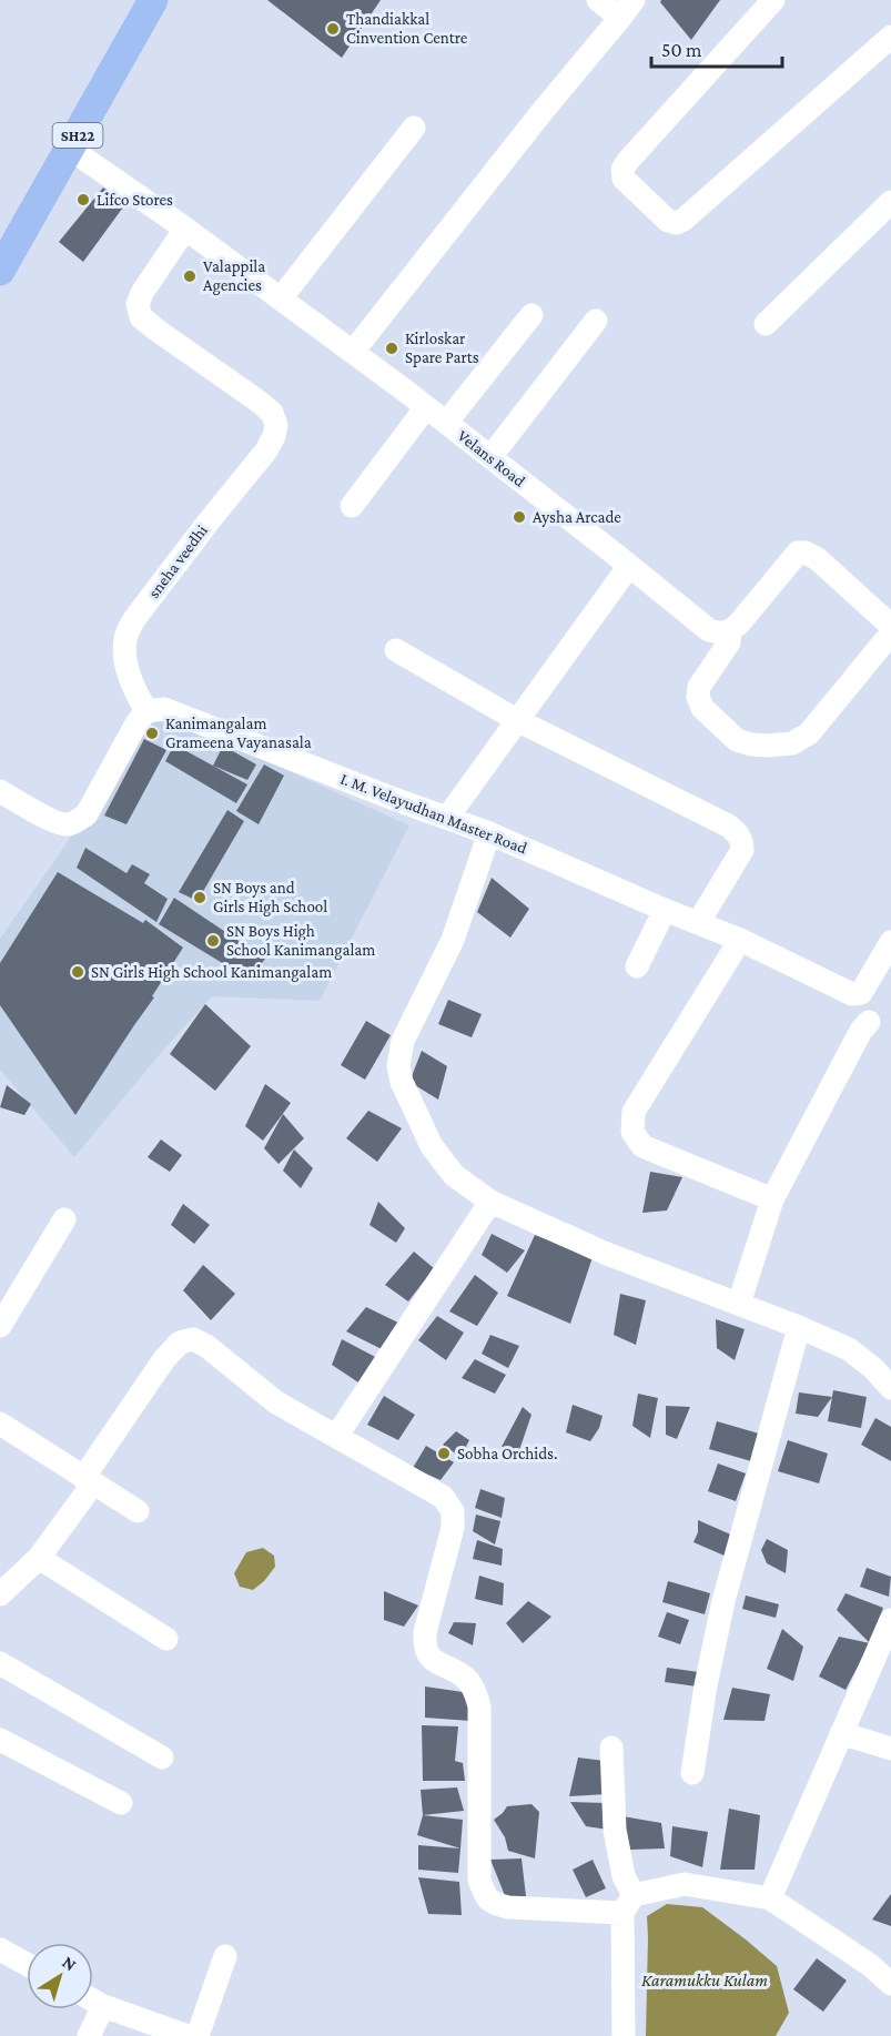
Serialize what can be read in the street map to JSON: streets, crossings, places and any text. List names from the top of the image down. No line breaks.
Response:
{"streets":{"main road":["SH22"],"street":["Velans Road","sneha veedhi","I. M. Velayudhan Master Road"]},"crossings":[["SH22","Velans Road"],["Velans Road","sneha veedhi"],["sneha veedhi","I. M. Velayudhan Master Road"]],"water":["Karamukku Kulam"],"places":["Thandiakkal Cinvention Centre","Lifco Stores","Valappila Agencies","Kirloskar Spare Parts","Aysha Arcade","Kanimangalam Grameena Vayanasala","SN Boys and Girls High School","SN Boys High School Kanimangalam","SN Girls High School Kanimangalam","Sobha Orchids."],"scale_bar":"50 m","north":"top right"}
